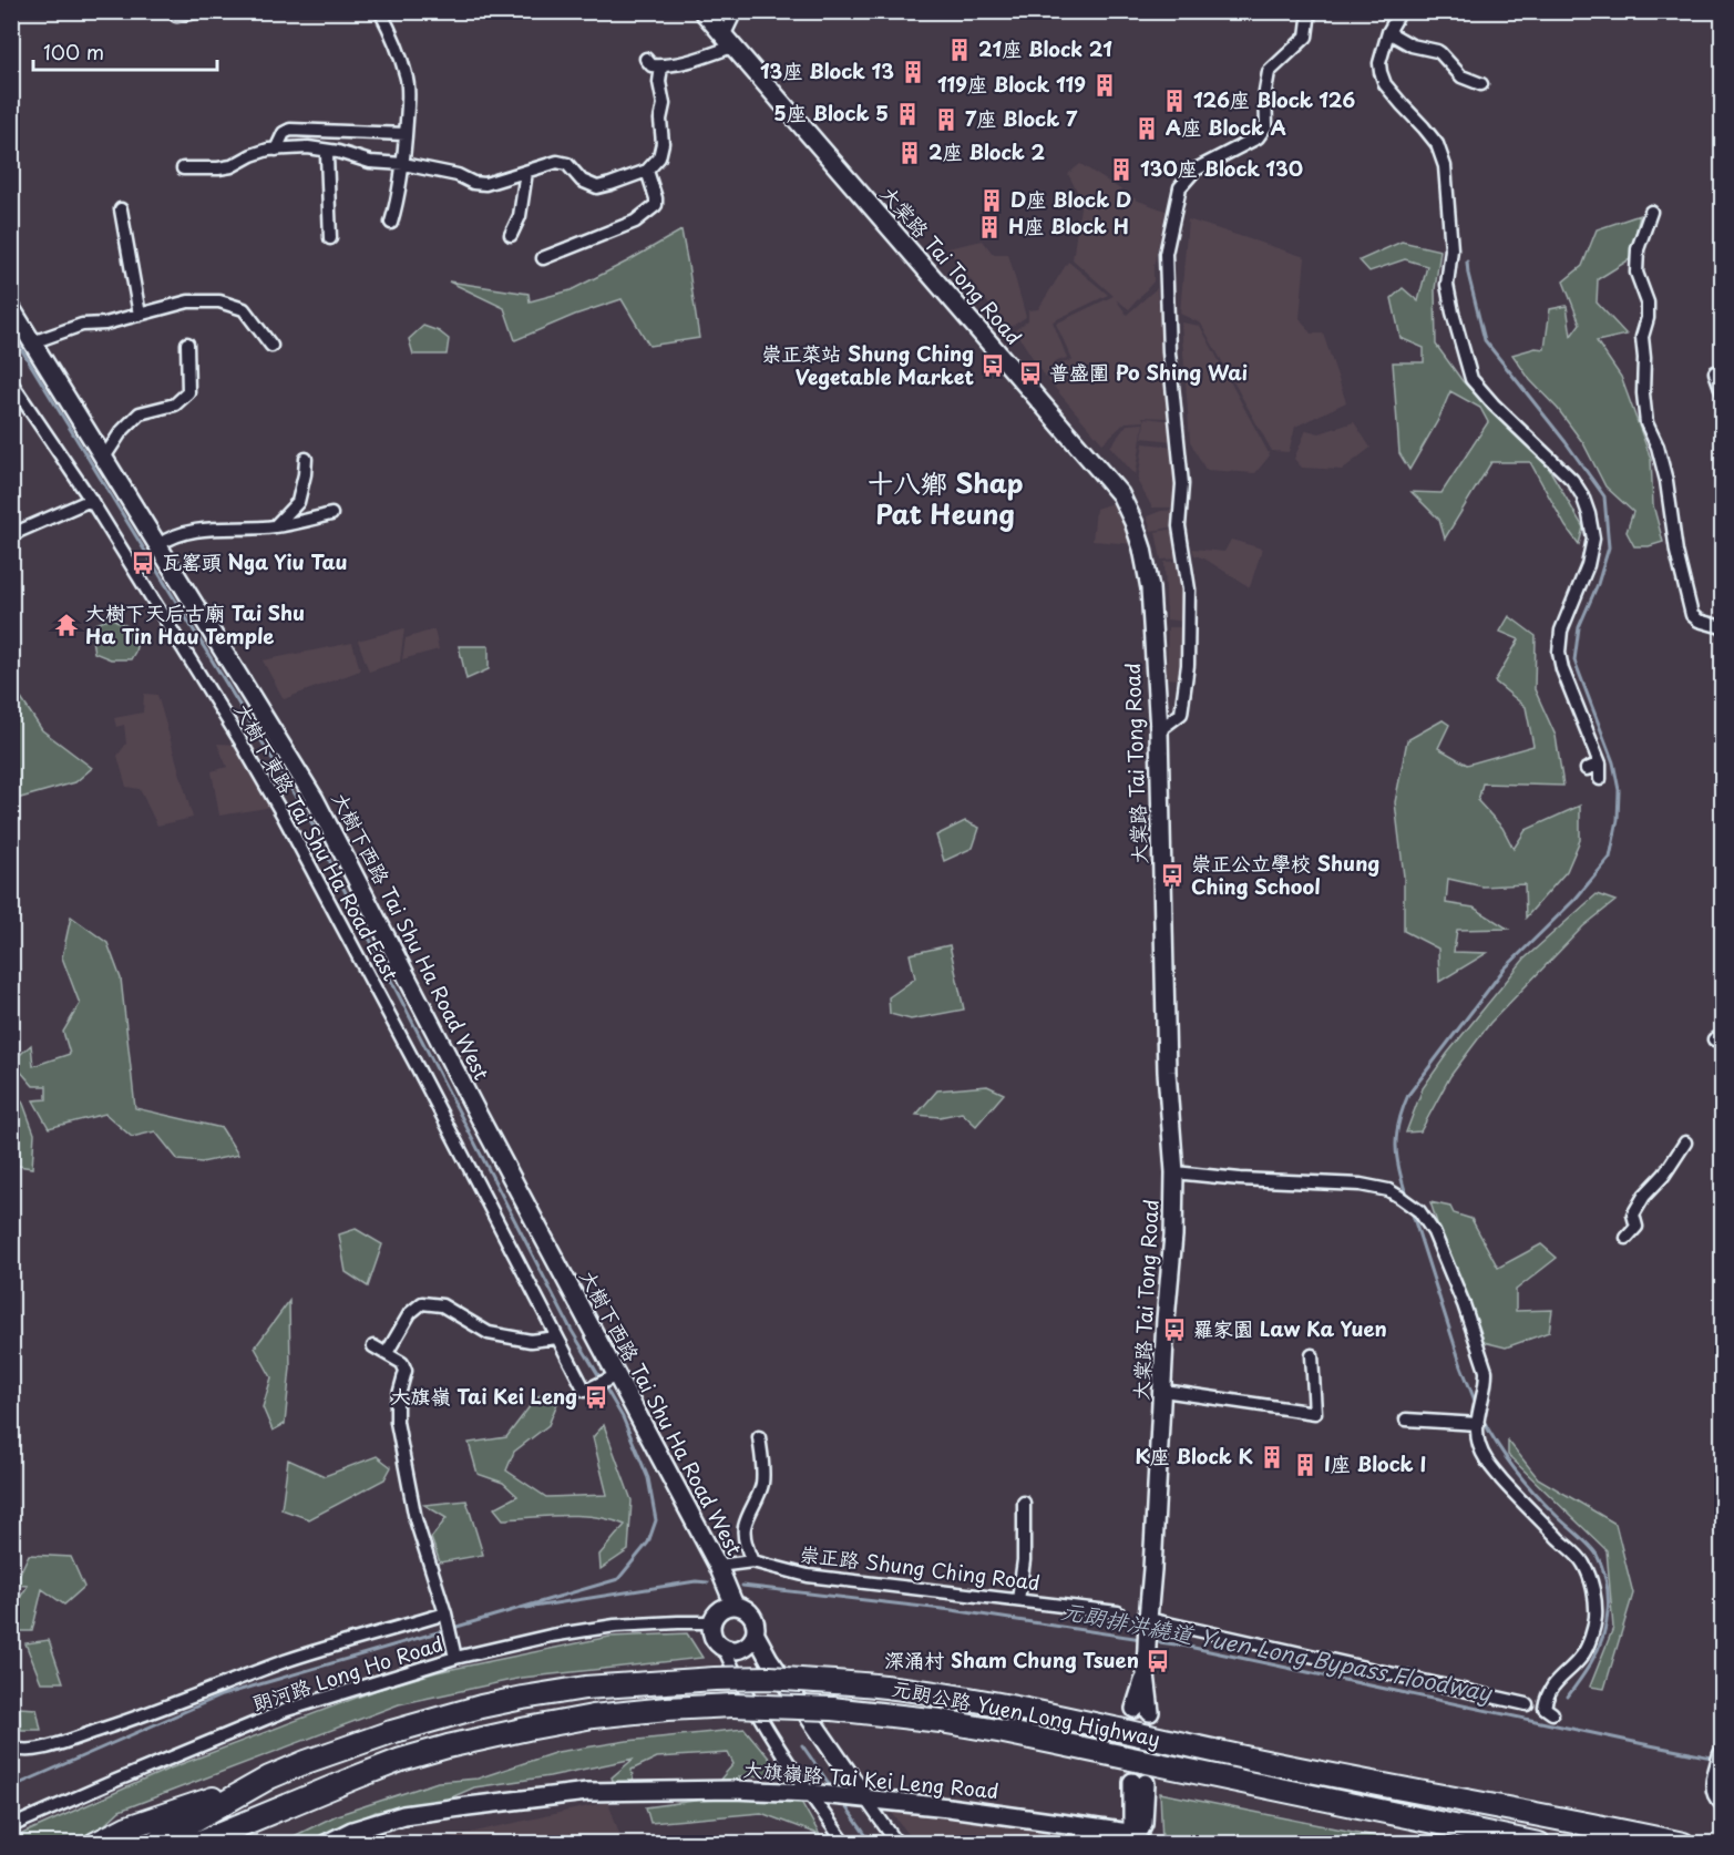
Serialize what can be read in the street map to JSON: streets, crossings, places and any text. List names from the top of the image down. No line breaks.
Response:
{"streets":{"highway":["元朗公路 Yuen Long Highway"],"street":["大棠路 Tai Tong Road","大樹下東路 Tai Shu Ha Road East","大樹下西路 Tai Shu Ha Road West","崇正路 Shung Ching Road","朗河路 Long Ho Road","大旗嶺路 Tai Kei Leng Road"]},"crossings":[["大樹下東路 Tai Shu Ha Road East","大樹下西路 Tai Shu Ha Road West"],["大樹下西路 Tai Shu Ha Road West","崇正路 Shung Ching Road"],["大樹下西路 Tai Shu Ha Road West","朗河路 Long Ho Road"],["大樹下西路 Tai Shu Ha Road West","大旗嶺路 Tai Kei Leng Road"]],"districts":["十八鄉 Shap Pat Heung"],"water":["元朗排洪繞道 Yuen Long Bypass Floodway"],"places":{"building":["21座 Block 21","13座 Block 13","119座 Block 119","126座 Block 126","5座 Block 5","7座 Block 7","A座 Block A","2座 Block 2","130座 Block 130","D座 Block D","H座 Block H","K座 Block K","I座 Block I"],"bus stop":["崇正菜站 Shung Ching Vegetable Market","普盛圍 Po Shing Wai","瓦窰頭 Nga Yiu Tau","崇正公立學校 Shung Ching School","羅家園 Law Ka Yuen","大旗嶺 Tai Kei Leng","深涌村 Sham Chung Tsuen"],"temple":["大樹下天后古廟 Tai Shu Ha Tin Hau Temple"]},"scale_bar":"100 m"}
